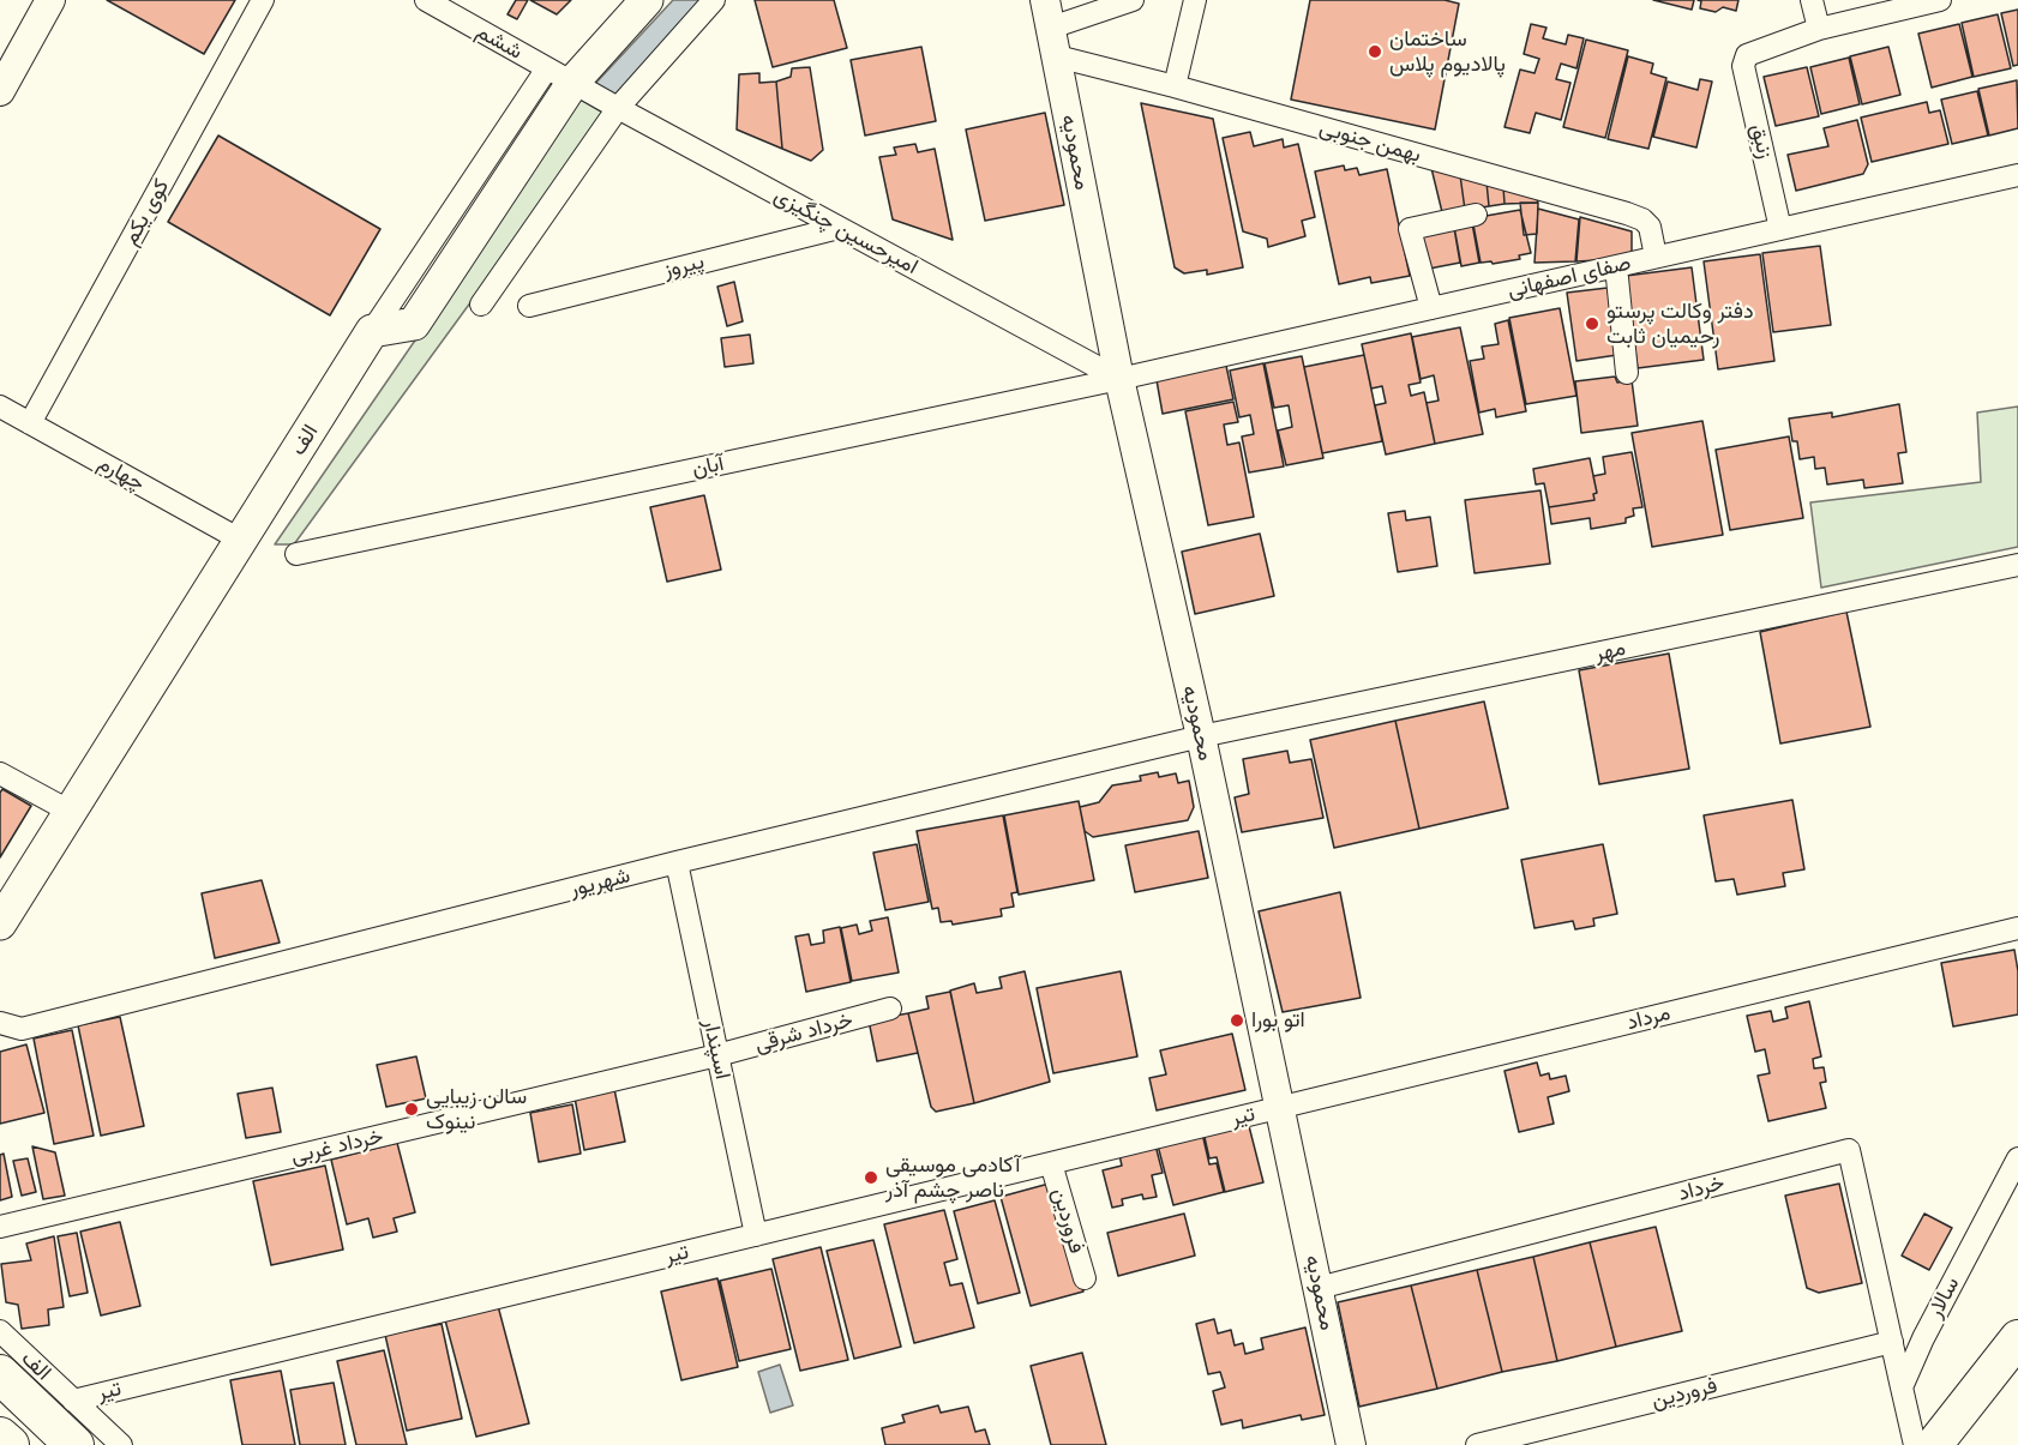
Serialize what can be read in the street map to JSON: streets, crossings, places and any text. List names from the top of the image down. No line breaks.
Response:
{"streets":{"main road":["الف"],"street":["ششم","بهمن جنوبی","زنبق","محمودیه","کوی یکم","امیرحسین چنگیزی","پیروز","صفای اصفهانی","آبان","چهارم","مهر","شهریور","مرداد","خرداد شرقی","اسپندار","تیر","خرداد غربی","خرداد","فروردین","سالار"]},"crossings":[["ششم","امیرحسین چنگیزی"],["ششم","الف"],["بهمن جنوبی","محمودیه"],["بهمن جنوبی","صفای اصفهانی"],["زنبق","صفای اصفهانی"],["محمودیه","امیرحسین چنگیزی"],["محمودیه","صفای اصفهانی"],["محمودیه","آبان"],["محمودیه","مهر"],["محمودیه","شهریور"],["محمودیه","مرداد"],["محمودیه","تیر"],["محمودیه","خرداد"],["کوی یکم","چهارم"],["امیرحسین چنگیزی","پیروز"],["امیرحسین چنگیزی","صفای اصفهانی"],["امیرحسین چنگیزی","الف"],["امیرحسین چنگیزی","آبان"],["صفای اصفهانی","آبان"],["الف","چهارم"],["الف","تیر"],["مهر","شهریور"],["شهریور","اسپندار"],["مرداد","تیر"],["خرداد شرقی","اسپندار"],["خرداد شرقی","خرداد غربی"],["اسپندار","تیر"],["اسپندار","خرداد غربی"],["تیر","فروردین"],["خرداد","فروردین"],["خرداد","سالار"]],"places":["ساختمان پالادیوم پلاس","دفتر وکالت پرستو رحیمیان ثابت","اتو بورا","سالن زیبایی نینوک","آکادمی موسیقی ناصر چشم آذر"]}
